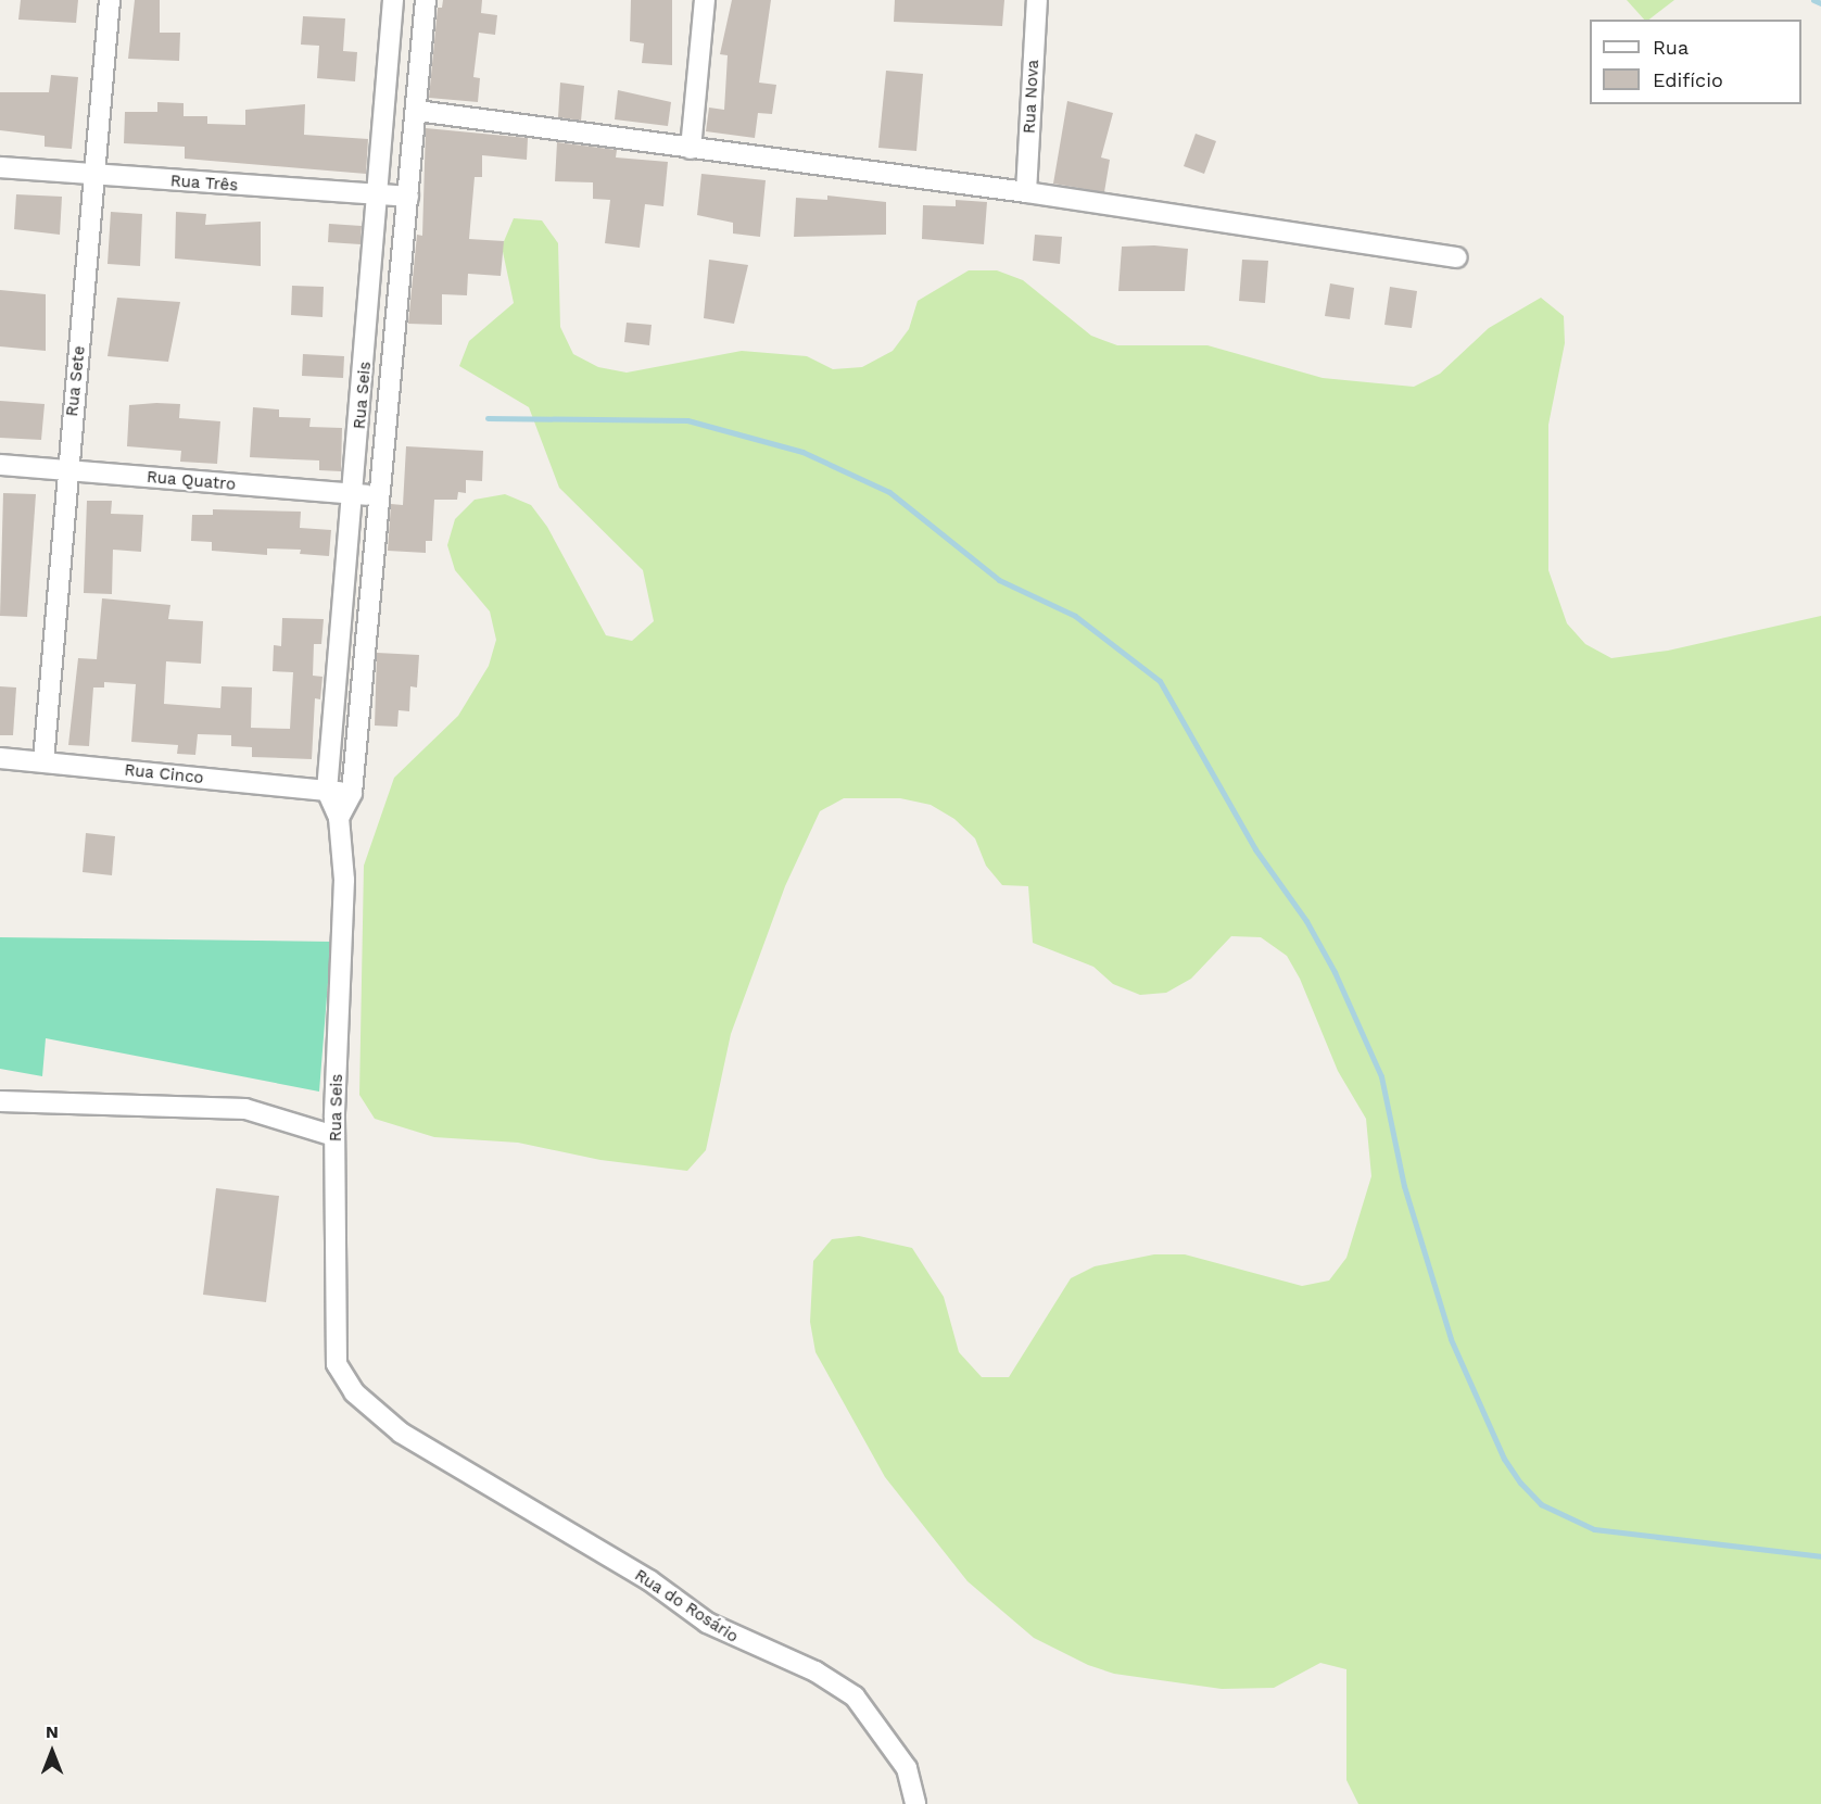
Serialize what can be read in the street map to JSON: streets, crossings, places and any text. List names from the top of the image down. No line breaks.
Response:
{"streets":{"street":["Rua Nova","Rua Três","Rua Sete","Rua Seis","Rua Quatro","Rua Cinco","Rua do Rosário"]},"crossings":[["Rua Três","Rua Sete"],["Rua Três","Rua Seis"],["Rua Sete","Rua Quatro"],["Rua Sete","Rua Cinco"],["Rua Seis","Rua Quatro"],["Rua Seis","Rua Cinco"],["Rua Seis","Rua do Rosário"]],"legend":["Rua","Edifício"],"north":"top"}
